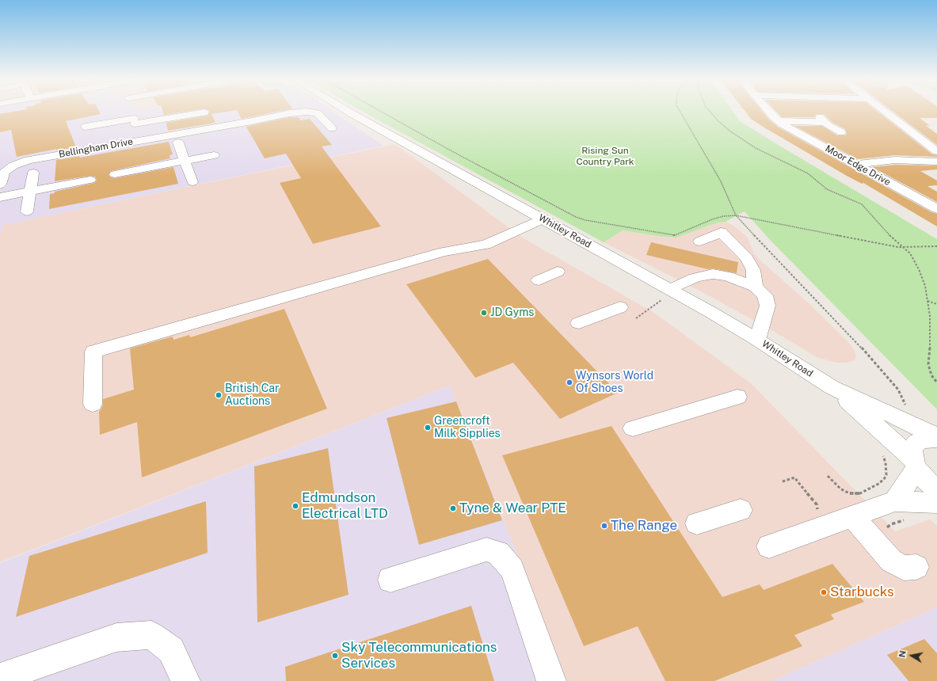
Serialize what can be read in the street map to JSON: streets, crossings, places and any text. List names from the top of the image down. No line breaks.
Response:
{"streets":{"street":["Bellingham Drive","Moor Edge Drive","Whitley Road"]},"parks":["Rising Sun Country Park"],"places":["JD Gyms","Wynsors World Of Shoes","British Car Auctions","Greencroft Milk Sipplies","Edmundson Electrical LTD","Tyne & Wear PTE","The Range","Starbucks","Sky Telecommunications Services"],"north":"left"}
